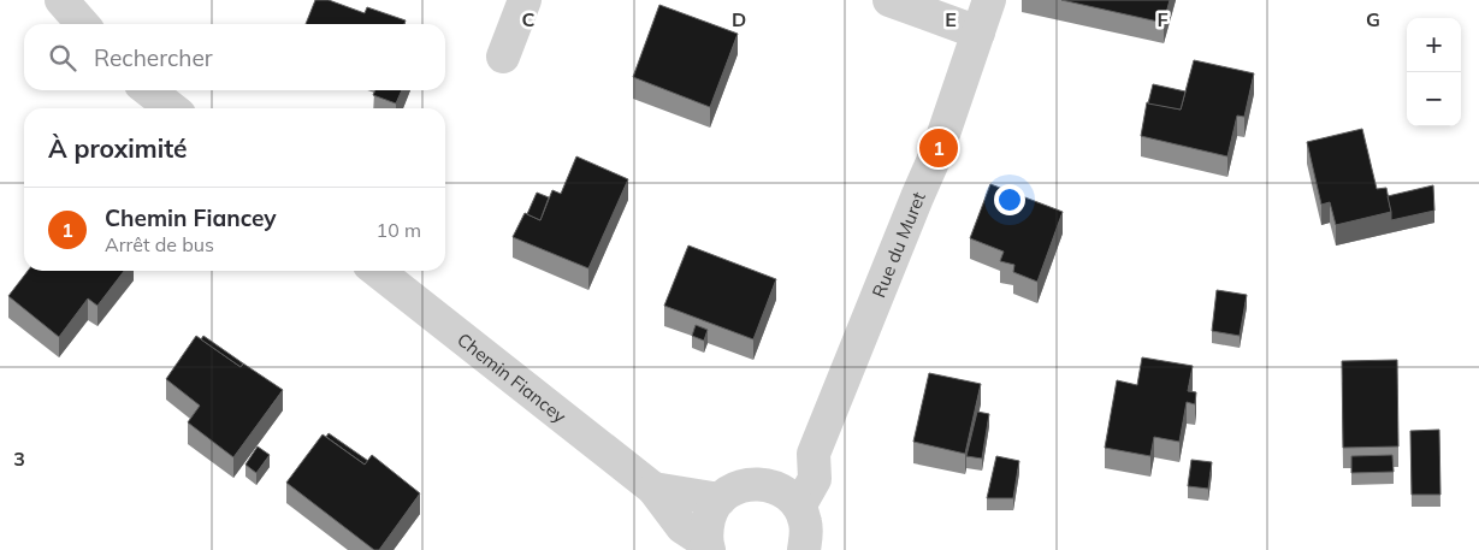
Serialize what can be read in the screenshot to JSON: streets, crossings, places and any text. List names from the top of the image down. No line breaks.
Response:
{"streets":{"street":["Rue du Muret","Chemin Fiancey"]},"page":{"map_buttons":["+","−"],"search":"Rechercher","heading":"À proximité","pins":"1","list":[{"mark":"1","name":"Chemin Fiancey","note":"Arrêt de bus","value":"10 m"}]},"grid":{"columns":["C","D","E","F","G"],"rows":["3"]}}
